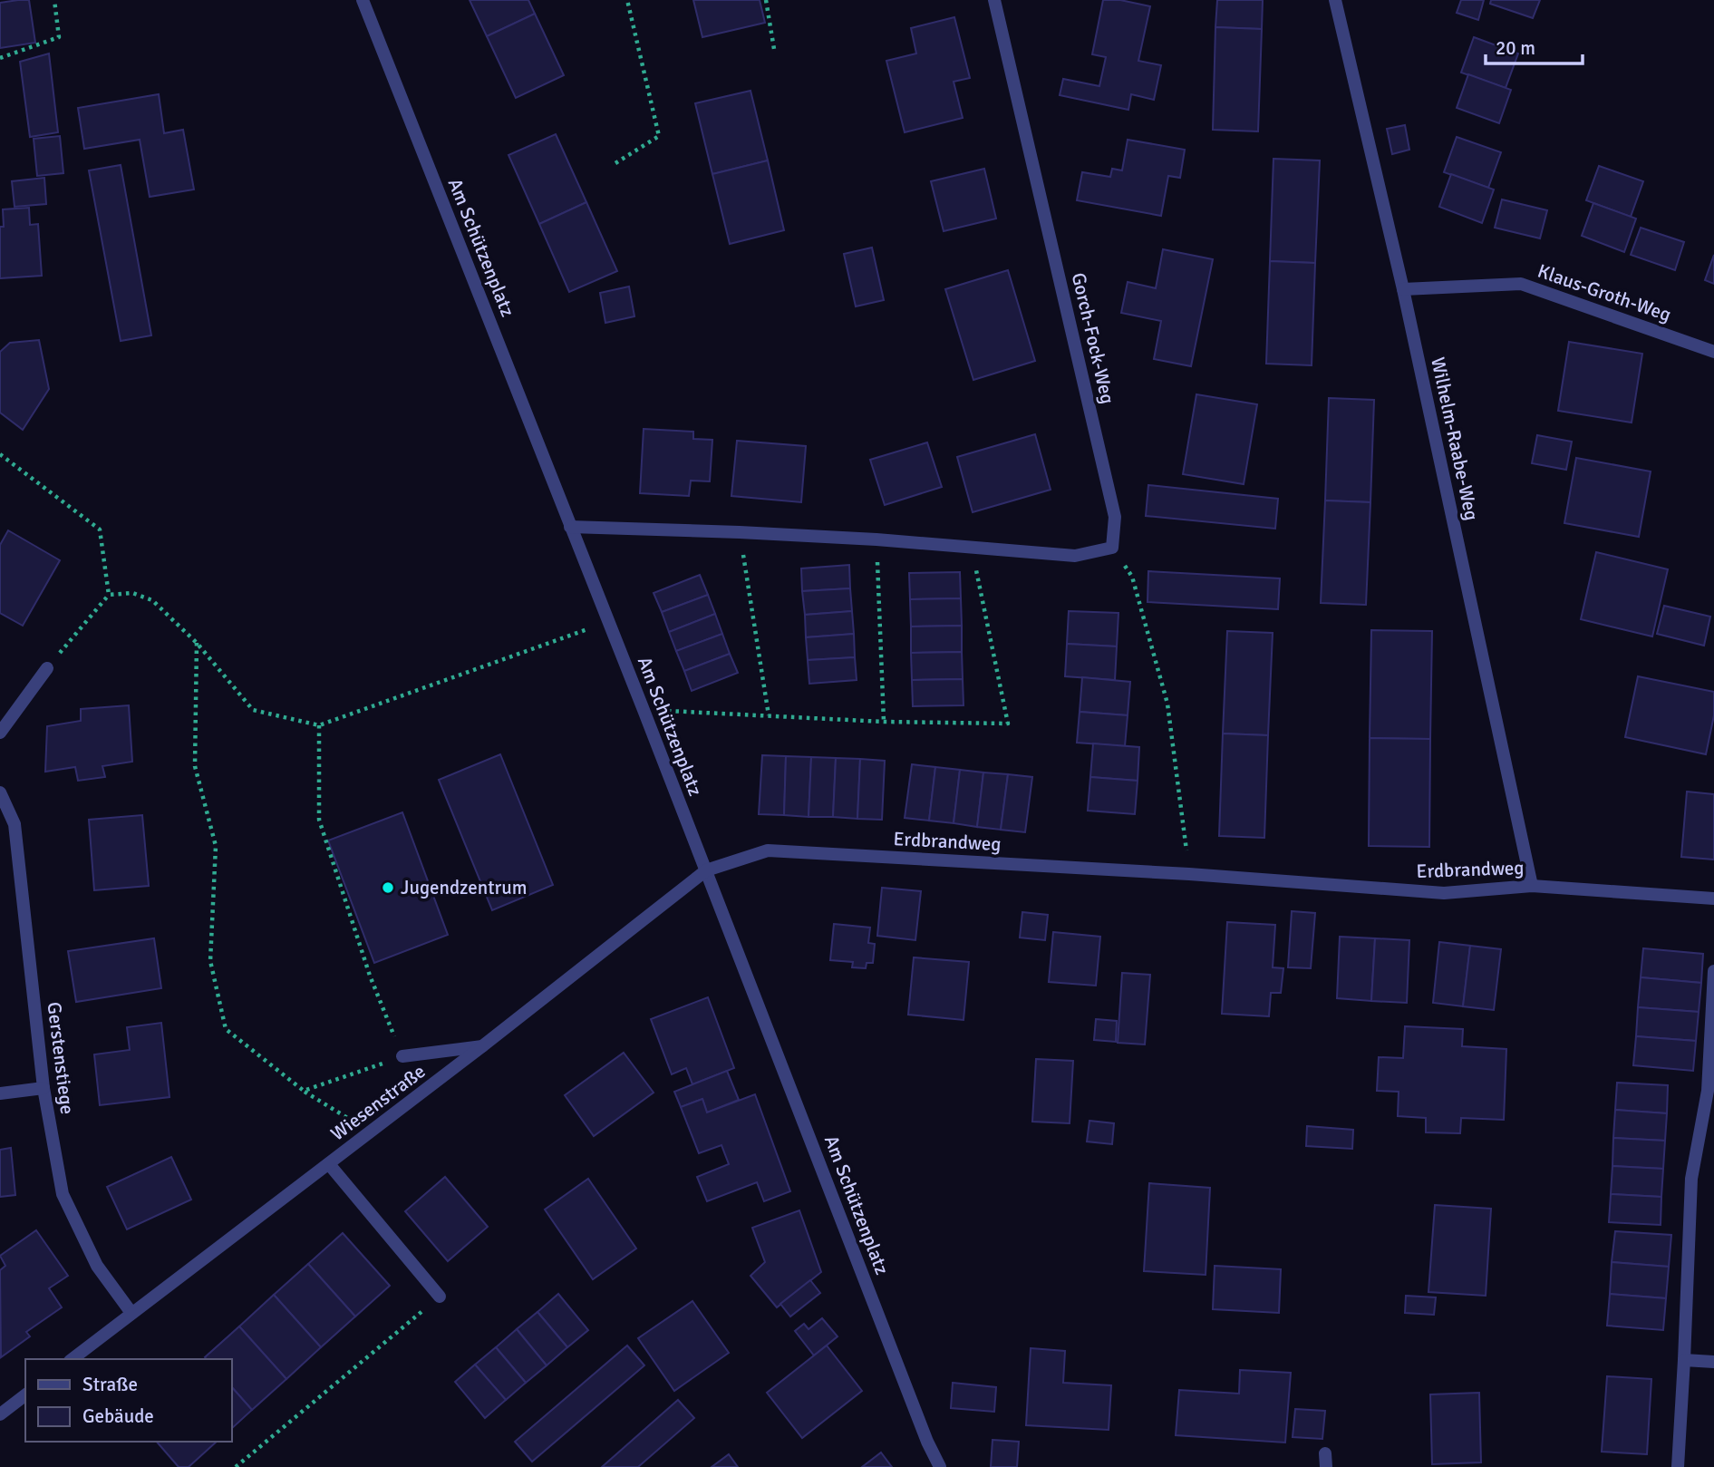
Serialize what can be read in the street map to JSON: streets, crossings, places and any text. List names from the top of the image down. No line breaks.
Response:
{"streets":{"street":["Am Schützenplatz","Klaus-Groth-Weg","Gorch-Fock-Weg","Wilhelm-Raabe-Weg","Erdbrandweg","Gerstenstiege","Wiesenstraße"]},"crossings":[["Am Schützenplatz","Erdbrandweg"],["Am Schützenplatz","Wiesenstraße"],["Klaus-Groth-Weg","Wilhelm-Raabe-Weg"],["Wilhelm-Raabe-Weg","Erdbrandweg"],["Erdbrandweg","Wiesenstraße"],["Gerstenstiege","Wiesenstraße"]],"places":["Jugendzentrum"],"legend":["Straße","Gebäude"],"scale_bar":"20 m"}
